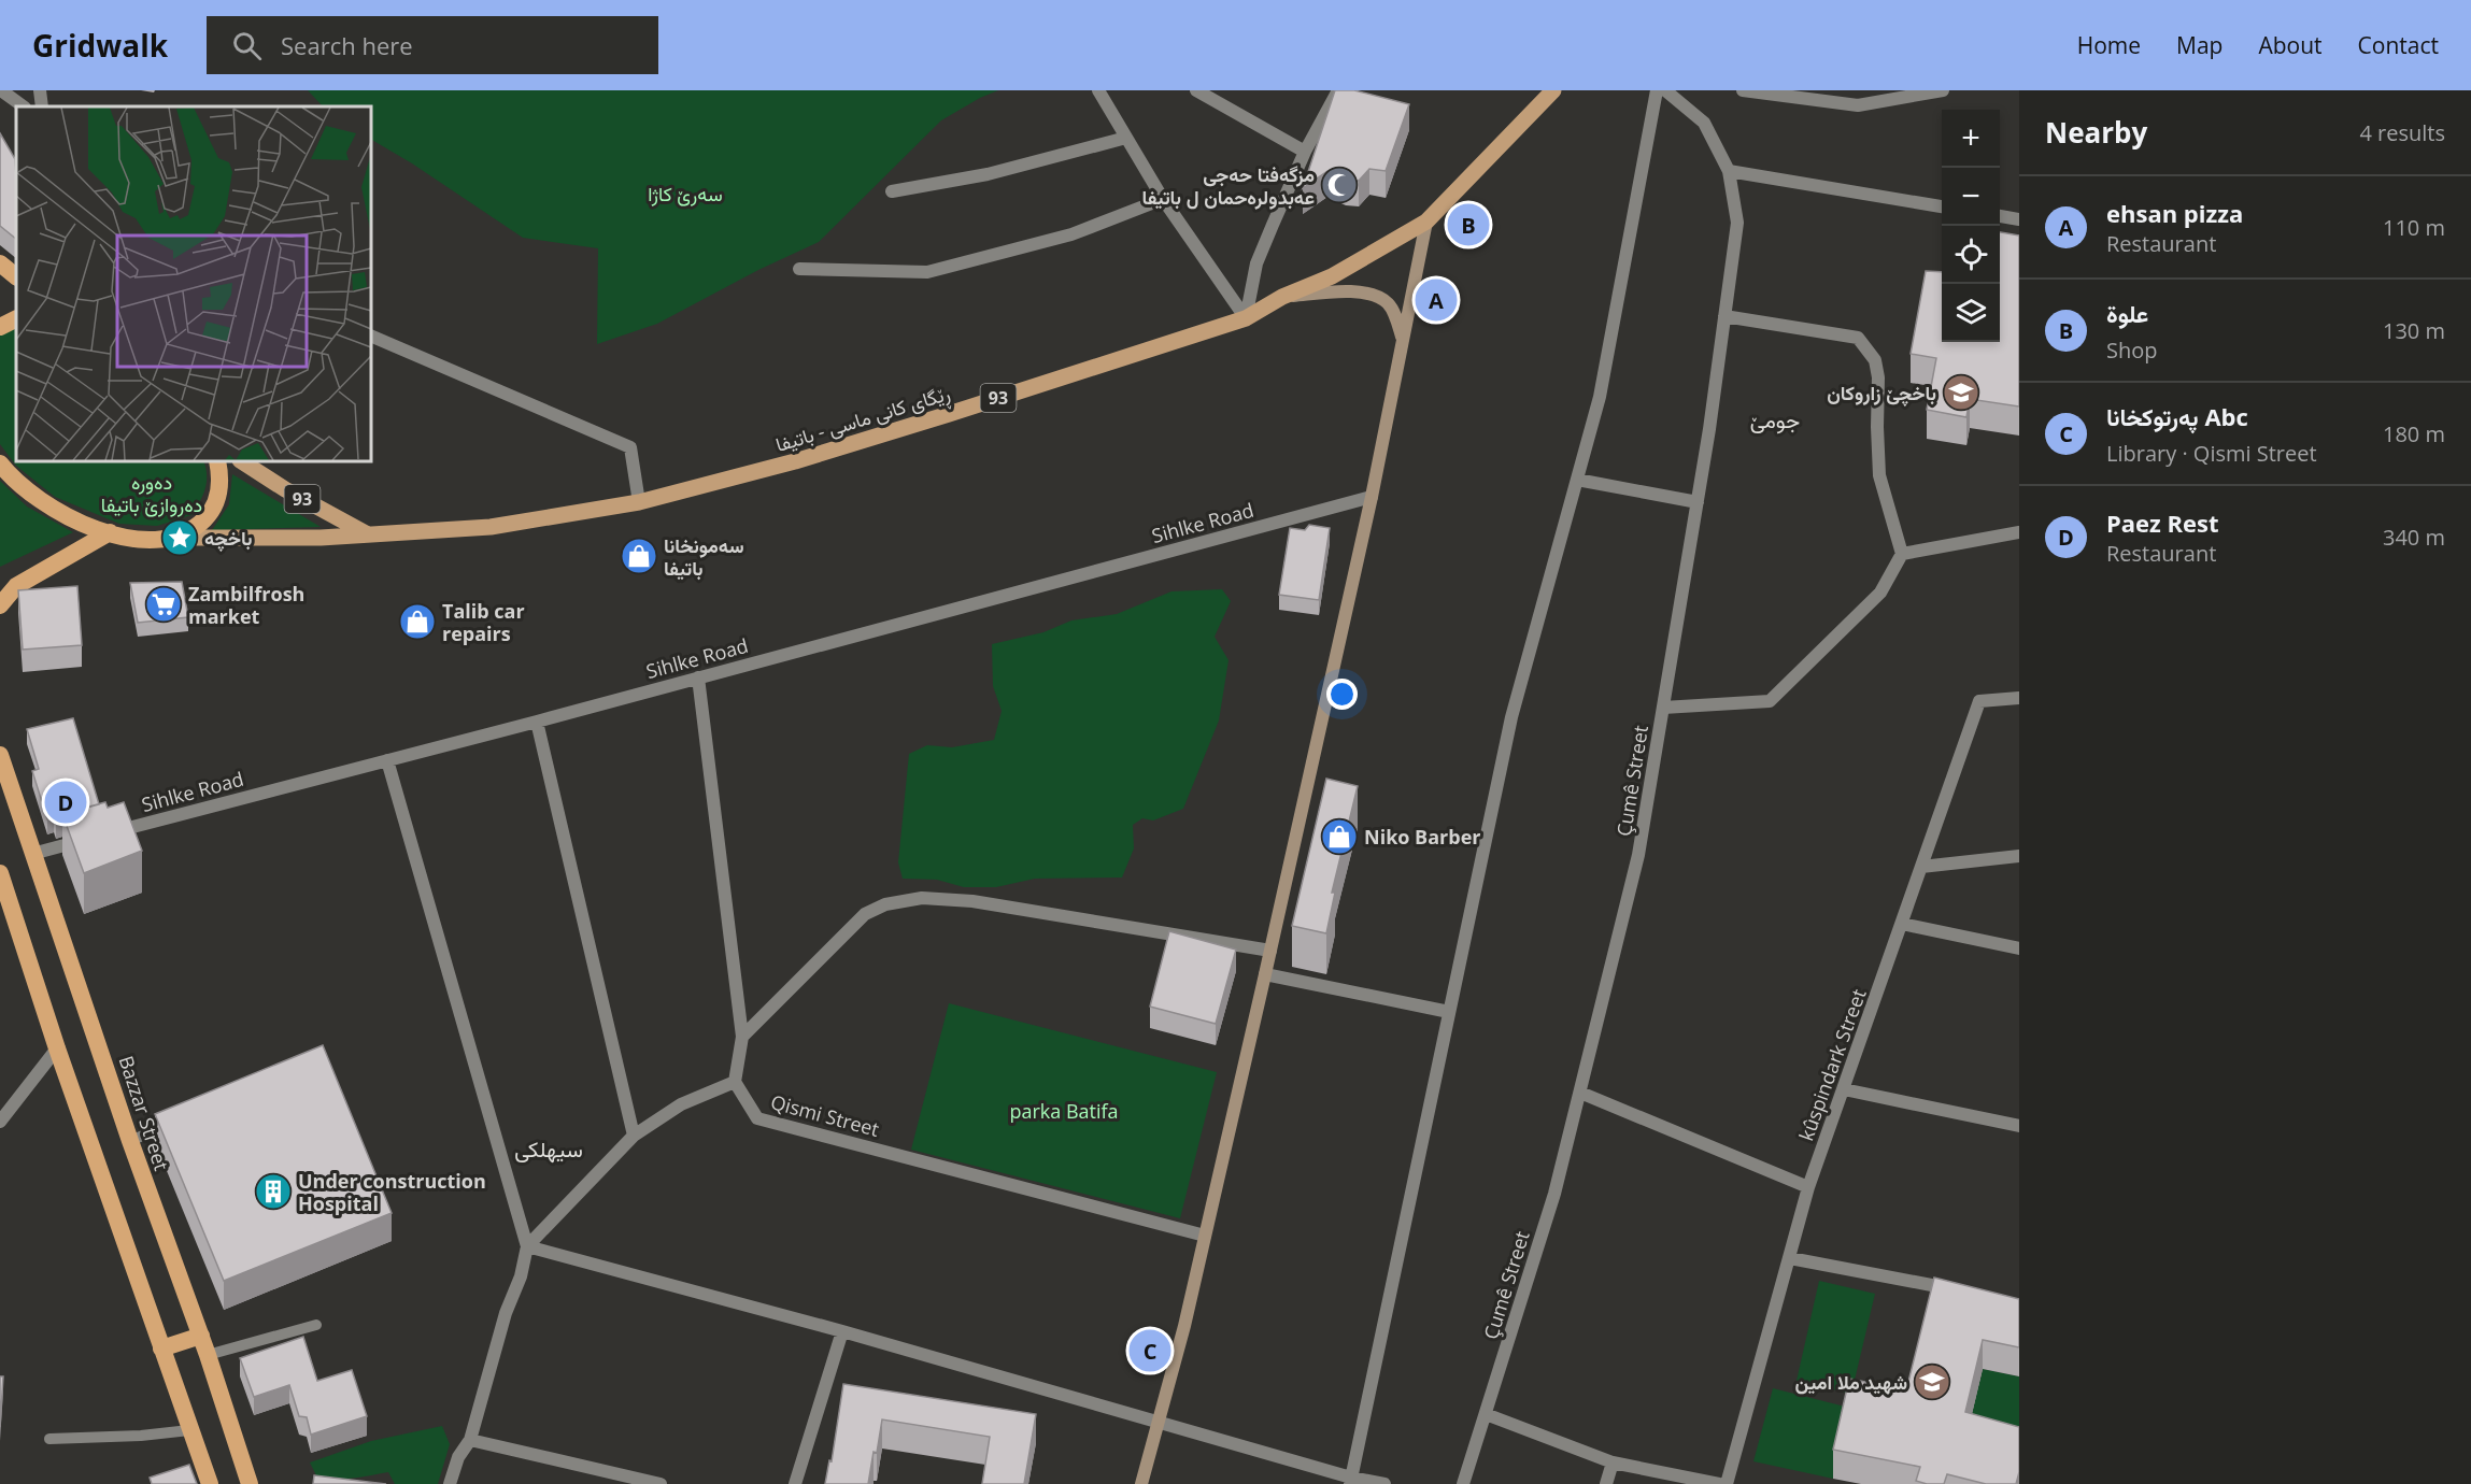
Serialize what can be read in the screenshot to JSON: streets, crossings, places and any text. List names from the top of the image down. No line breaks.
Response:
{"streets":{"highway":["Bazzar Street"],"main road":["93","ڕێگای کانی ماسی - باتيفا"],"street":["Sihlke Road","Çumê Street","kûspindark Street","Qismi Street"]},"crossings":[["93","ڕێگای کانی ماسی - باتيفا"],["Sihlke Road","Bazzar Street"]],"districts":["جومێ","سيهلكى"],"parks":["سەرێ کاژا","ده‌وره‌ ده‌روازێ باتيفا","parka Batifa"],"places":{"mosque":["مزگەفتا حەجی عەبدولرەحمان ل باتیفا"],"school or university":["باخچێ زاروکان","شهيد ملا امين"],"place":["باخچە"],"shop":["سه‌مونخانا باتيفا","Talib car repairs","Niko Barber"],"supermarket":["Zambilfrosh market"],"building":["Under construction Hospital"]},"page":{"header":"Gridwalk","search":"Search here","nav":["Home","Map","About","Contact"],"heading":["Nearby","4 results"],"map_buttons":["+","−"],"list":[{"mark":"A","name":"ehsan pizza","note":"Restaurant","value":"110 m"},{"mark":"B","name":"علوة","note":"Shop","value":"130 m"},{"mark":"C","name":"په‌رتوكخانا Abc","note":"Library · Qismi Street","value":"180 m"},{"mark":"D","name":"Paez Rest","note":"Restaurant","value":"340 m"}],"pins":["B","A","D","C"]}}
